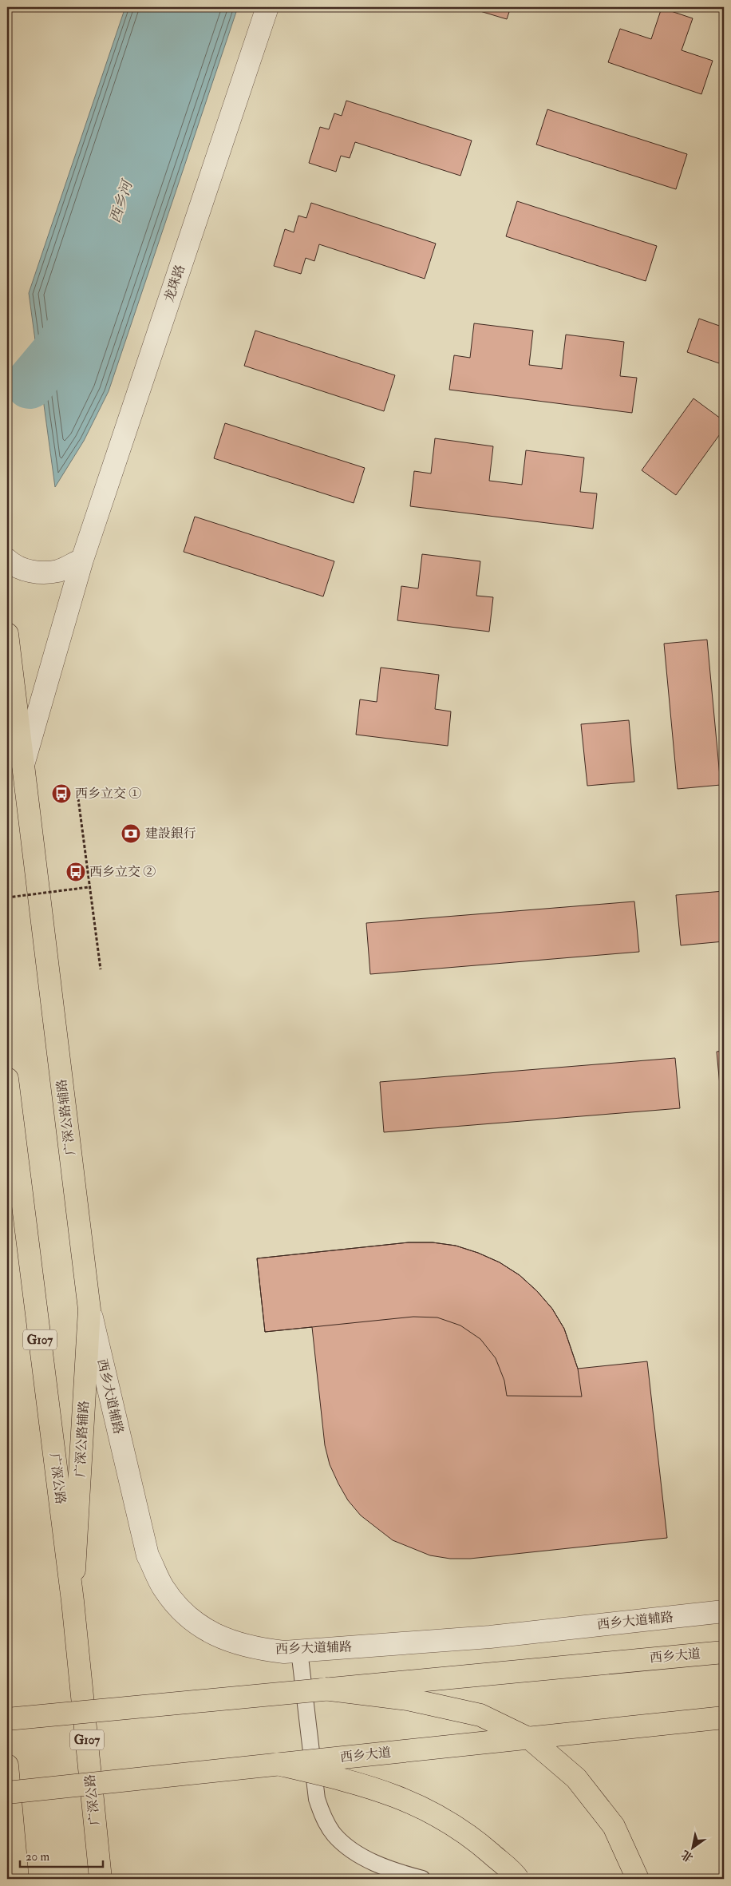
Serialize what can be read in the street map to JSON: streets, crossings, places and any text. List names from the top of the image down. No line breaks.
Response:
{"streets":{"main road":["广深公路辅路","G107","广深公路","西乡大道"],"street":["龙珠路","西乡大道辅路"]},"crossings":[["龙珠路","广深公路辅路"],["广深公路辅路","西乡大道辅路"],["广深公路辅路","广深公路"]],"water":["西乡河"],"places":{"bus stop":["西乡立交 ①","西乡立交 ②"],"bank":["建設銀行"]},"scale_bar":"20 m","north":"bottom left"}
